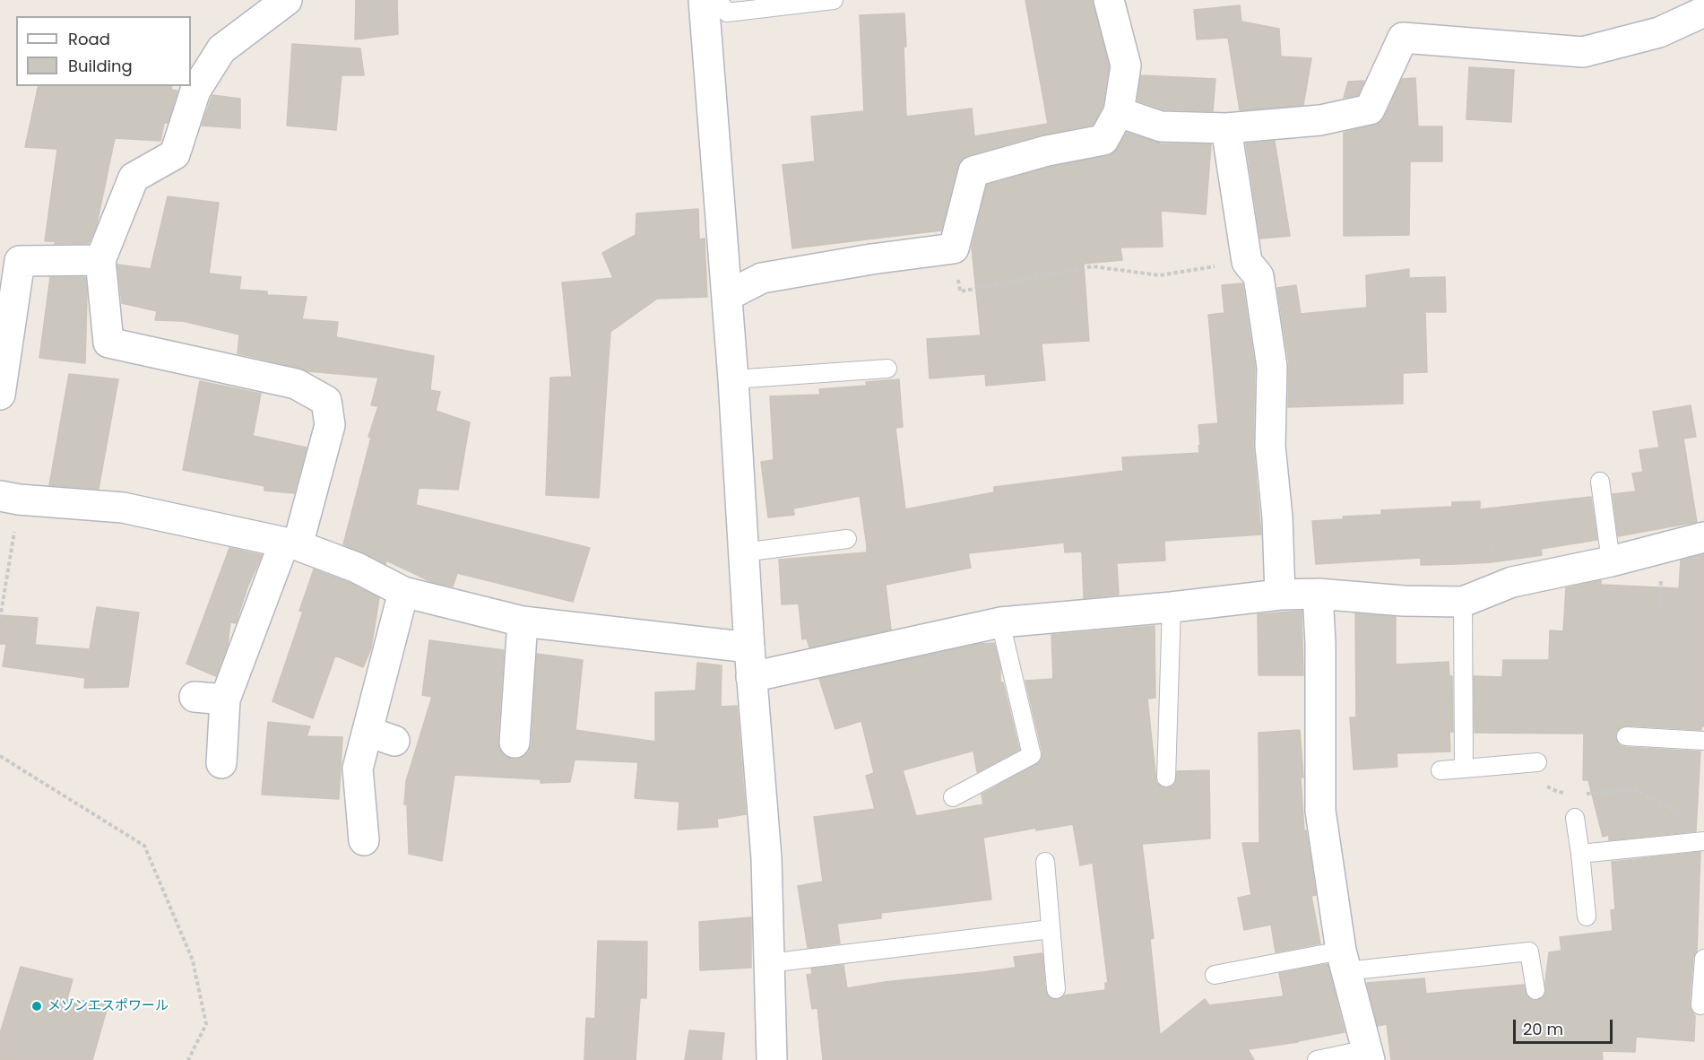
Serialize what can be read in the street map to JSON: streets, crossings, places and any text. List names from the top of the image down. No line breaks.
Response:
{"places":["メゾンエスポワール"],"legend":["Road","Building"],"scale_bar":"20 m"}
